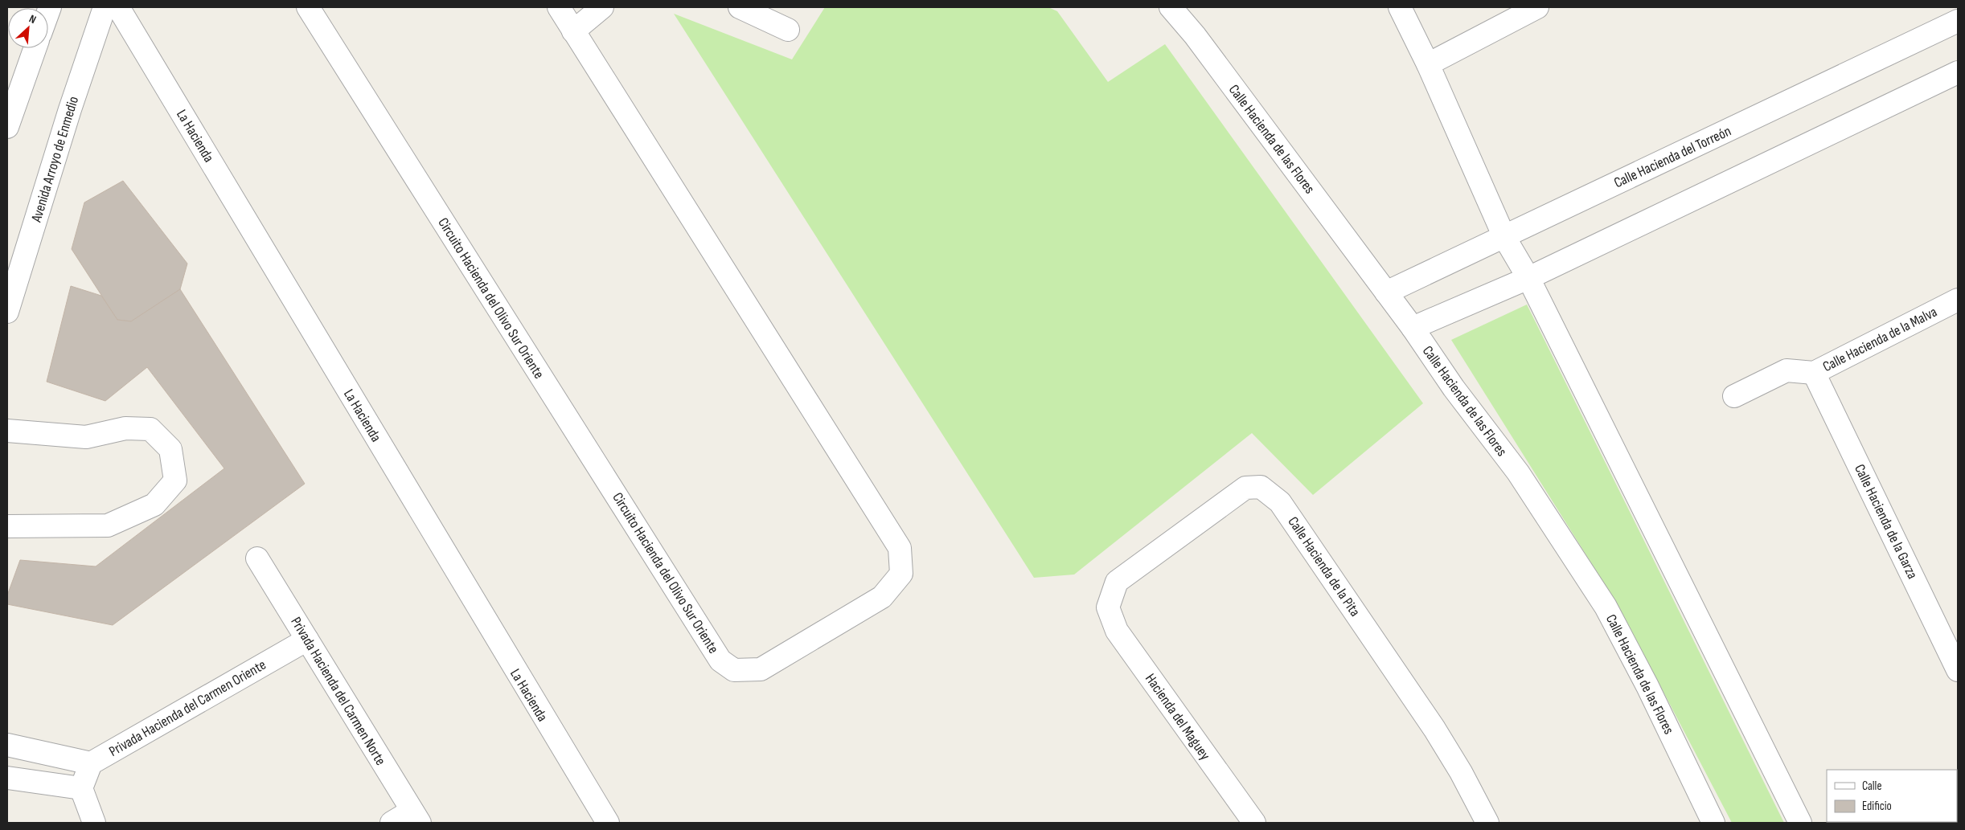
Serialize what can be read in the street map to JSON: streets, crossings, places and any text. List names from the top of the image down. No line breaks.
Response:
{"streets":{"street":["La Hacienda","Calle Hacienda de las Flores","Calle Hacienda del Torreón","Avenida Arroyo de Enmedio","Circuito Hacienda del Olivo Sur Oriente","Calle Hacienda de la Malva","Calle Hacienda de la Garza","Calle Hacienda de la Pita","Privada Hacienda del Carmen Norte","Privada Hacienda del Carmen Oriente","Hacienda del Maguey"]},"crossings":[["Calle Hacienda de las Flores","Calle Hacienda del Torreón"],["Calle Hacienda de la Malva","Calle Hacienda de la Garza"],["Calle Hacienda de la Pita","Hacienda del Maguey"],["Privada Hacienda del Carmen Norte","Privada Hacienda del Carmen Oriente"]],"legend":["Calle","Edificio"],"north":"top right"}
